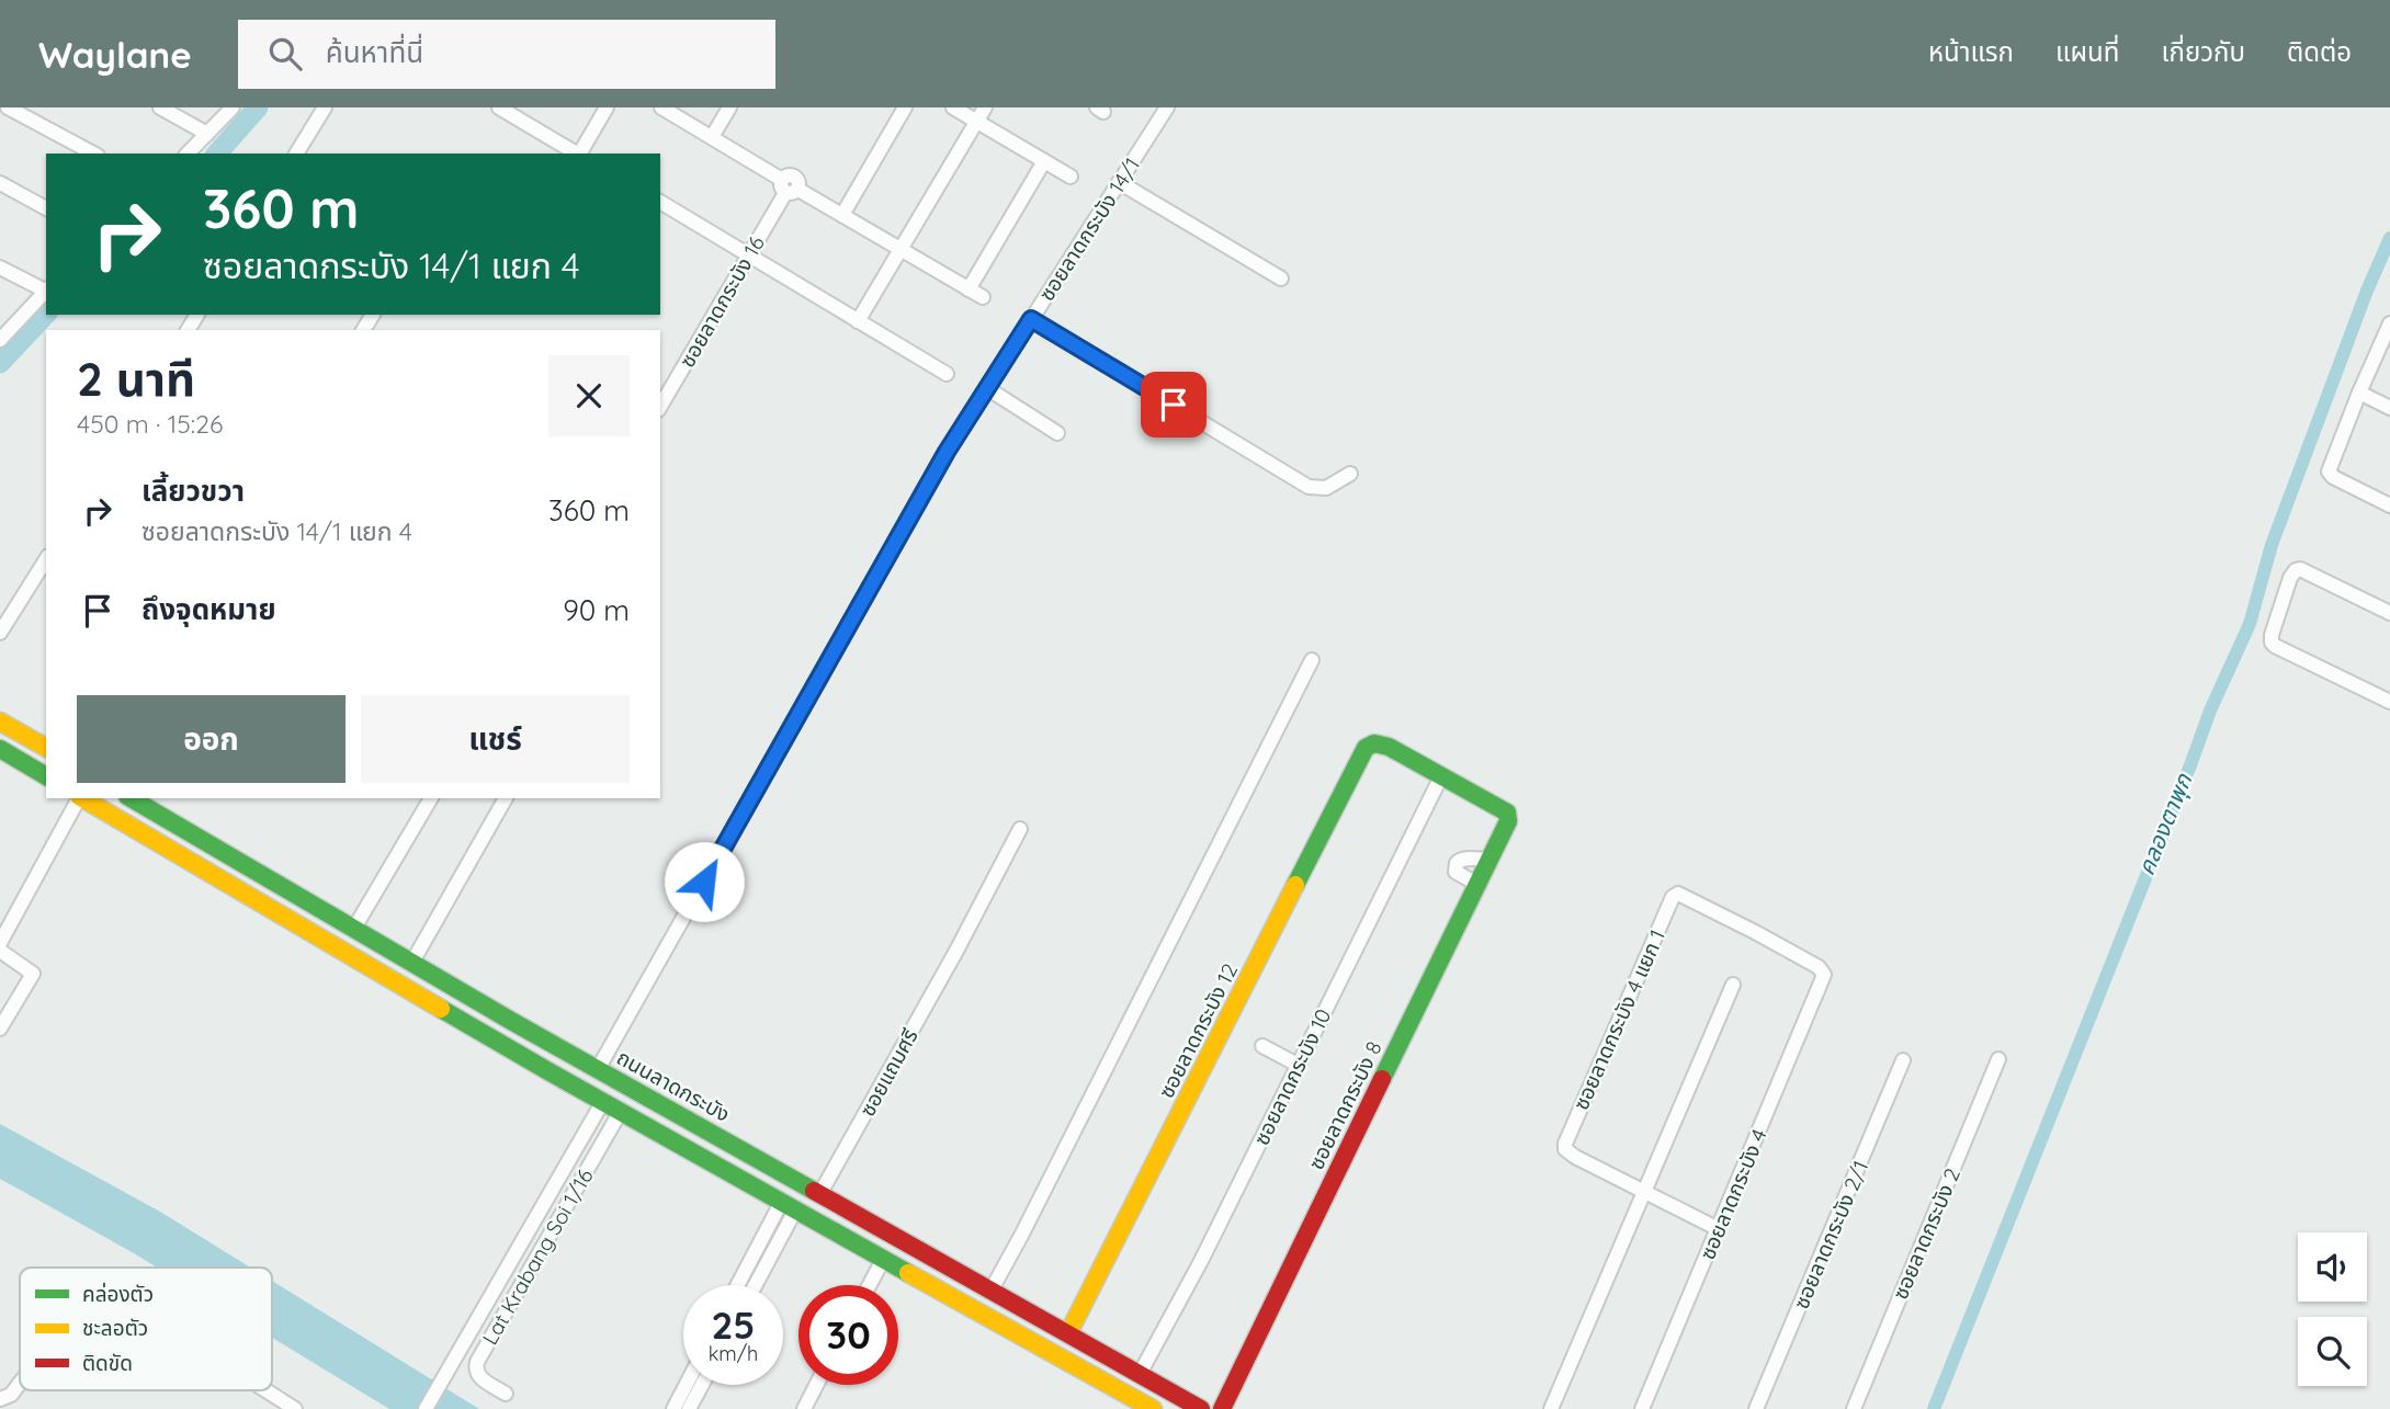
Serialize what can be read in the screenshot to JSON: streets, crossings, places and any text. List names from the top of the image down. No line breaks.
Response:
{"streets":{"main road":["ซอยลาดกระบัง 12","ถนนลาดกระบัง","ซอยลาดกระบัง 8"],"street":["ซอยลาดกระบัง 14/1","ซอยลาดกระบัง 16","ซอยลาดกระบัง 4 แยก 1","ซอยแถมศรี","ซอยลาดกระบัง 10","ซอยลาดกระบัง 4","ซอยลาดกระบัง 2","ซอยลาดกระบัง 2/1","Lat Krabang Soi 1/16"]},"crossings":[["ซอยลาดกระบัง 14/1","ถนนลาดกระบัง"],["ซอยลาดกระบัง 4 แยก 1","ซอยลาดกระบัง 4"],["ซอยลาดกระบัง 12","ซอยลาดกระบัง 10"],["ซอยลาดกระบัง 12","ถนนลาดกระบัง"],["ซอยลาดกระบัง 12","ซอยลาดกระบัง 8"],["ซอยแถมศรี","ถนนลาดกระบัง"],["ซอยลาดกระบัง 10","ถนนลาดกระบัง"],["ซอยลาดกระบัง 10","ซอยลาดกระบัง 8"]],"water":["คลองตาพุก"],"legend":["คล่องตัว","ชะลอตัว","ติดขัด"],"page":{"header":"Waylane","search":"ค้นหาที่นี่","nav":["หน้าแรก","แผนที่","เกี่ยวกับ","ติดต่อ"],"turn":["360 m","ซอยลาดกระบัง 14/1 แยก 4"],"heading":["2 นาที","450 m · 15:26"],"list":[{"name":"เลี้ยวขวา","note":"ซอยลาดกระบัง 14/1 แยก 4","value":"360 m"},{"name":"ถึงจุดหมาย","value":"90 m"}],"buttons":["ออก","แชร์"],"speed":"25 km/h","limit":"30"}}
